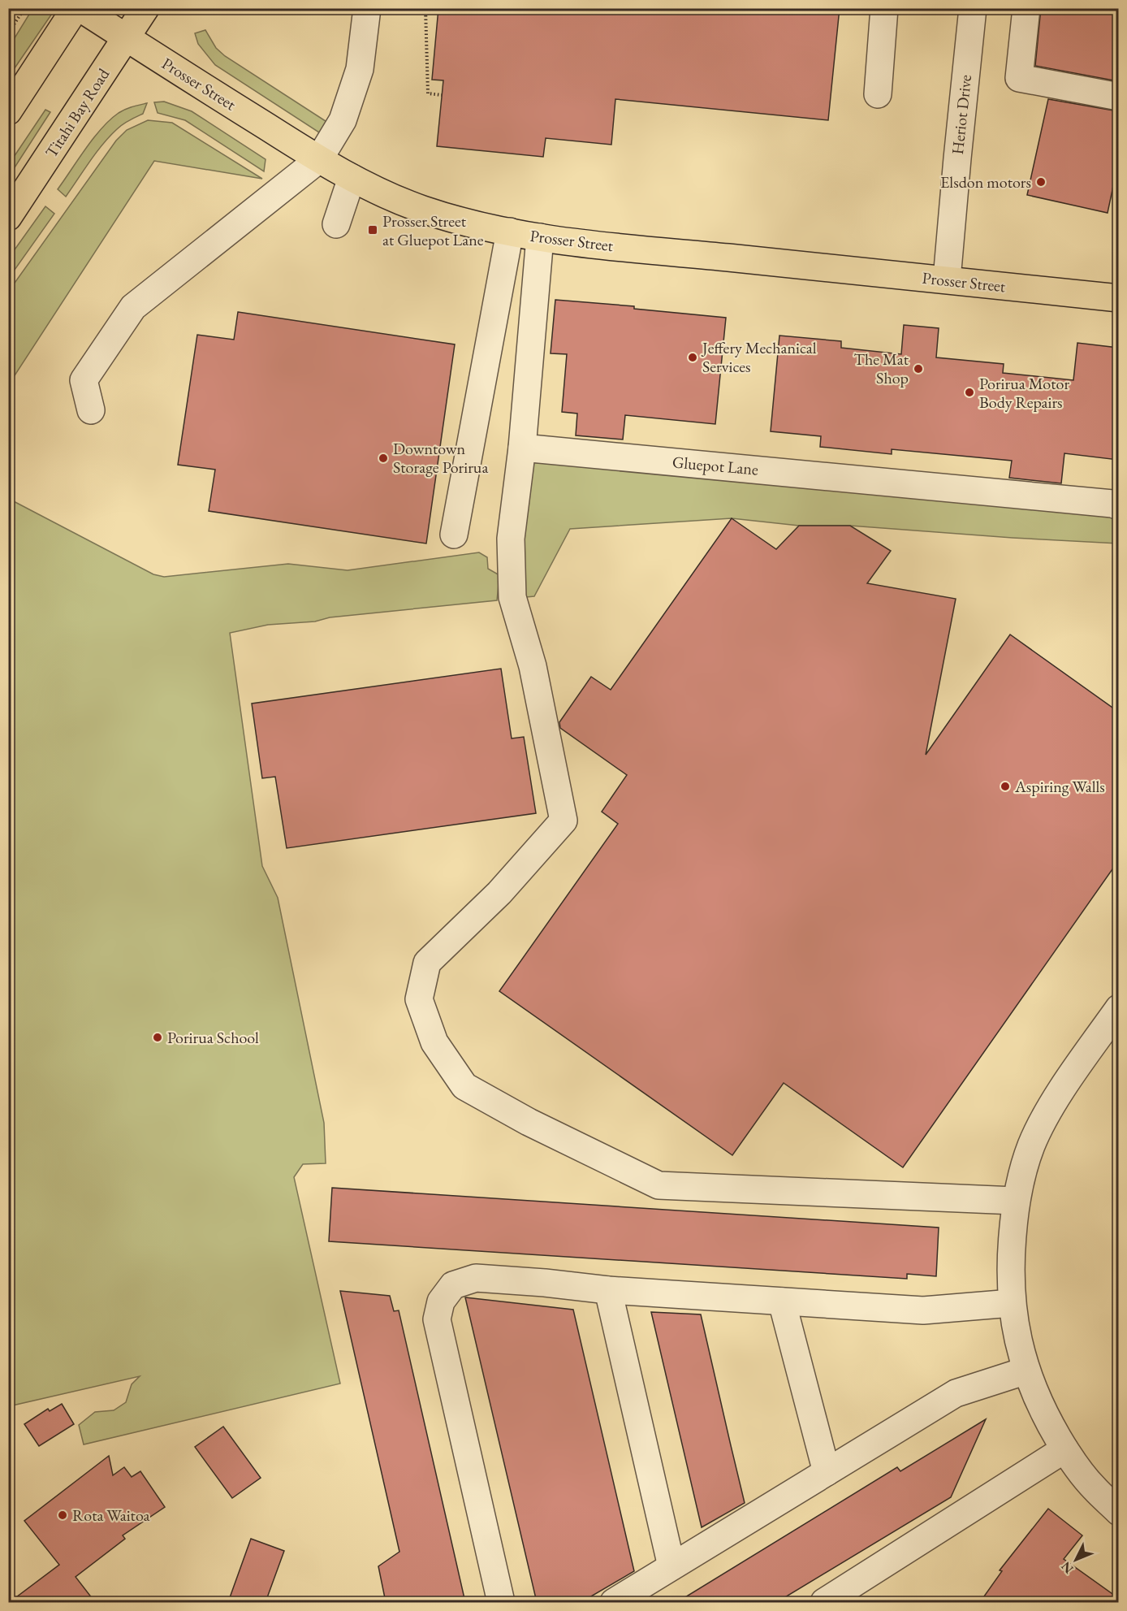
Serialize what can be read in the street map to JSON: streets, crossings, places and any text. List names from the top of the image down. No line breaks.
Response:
{"streets":{"main road":["Prosser Street","Titahi Bay Road"],"street":["Heriot Drive","Gluepot Lane"]},"crossings":[["Prosser Street","Titahi Bay Road"],["Prosser Street","Heriot Drive"]],"places":{"other":["Elsdon motors","Jeffery Mechanical Services","The Mat Shop","Porirua Motor Body Repairs","Downtown Storage Porirua","Aspiring Walls","Porirua School","Rota Waitoa"],"transit":["Prosser Street at Gluepot Lane"]},"north":"bottom left"}
